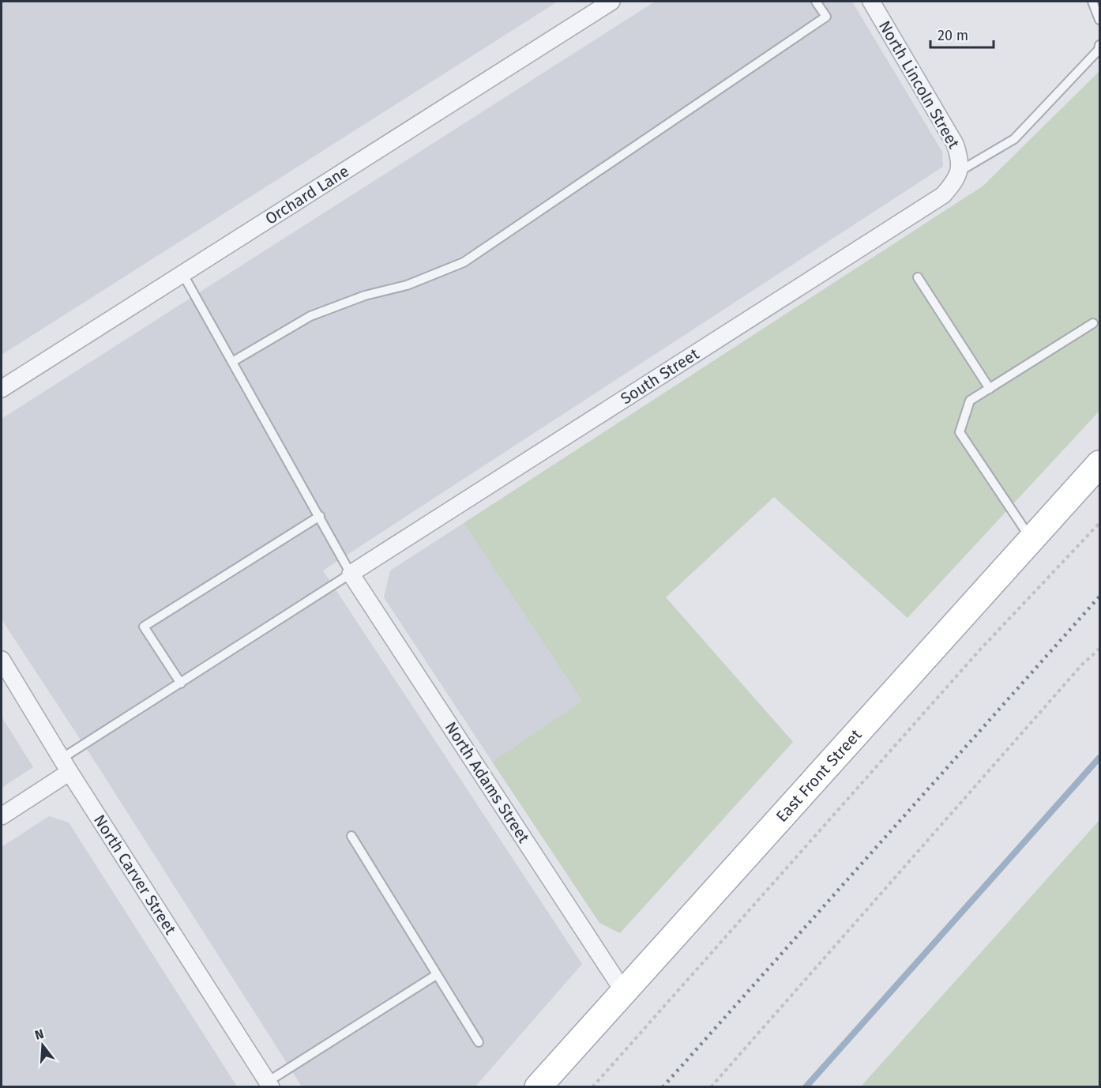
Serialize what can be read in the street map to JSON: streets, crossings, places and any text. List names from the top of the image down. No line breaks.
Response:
{"streets":{"main road":["East Front Street"],"street":["North Lincoln Street","Orchard Lane","South Street","North Adams Street","North Carver Street"]},"crossings":[["North Lincoln Street","South Street"],["South Street","North Adams Street"],["East Front Street","North Adams Street"]],"scale_bar":"20 m","north":"top"}
